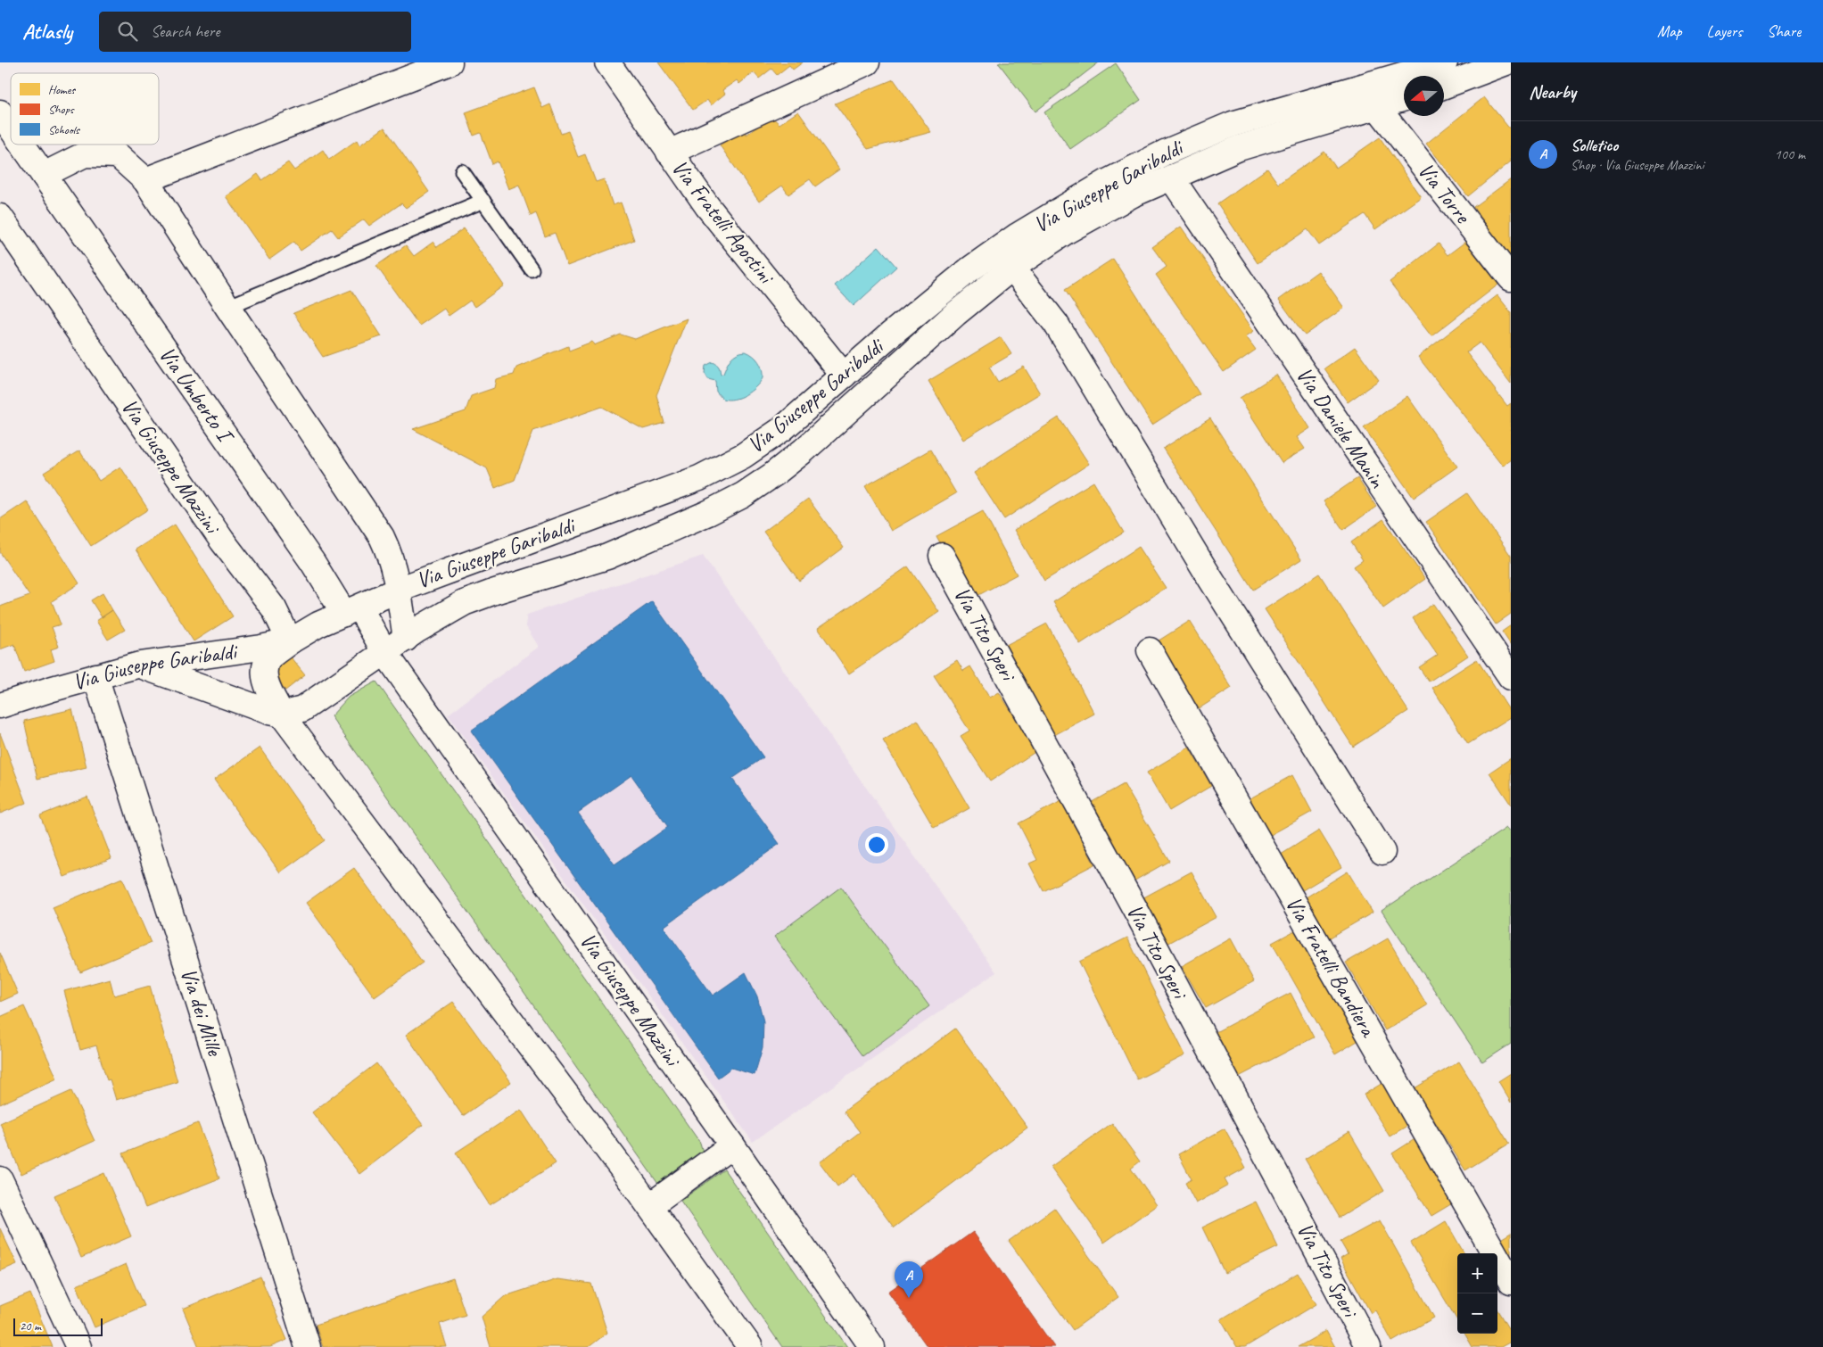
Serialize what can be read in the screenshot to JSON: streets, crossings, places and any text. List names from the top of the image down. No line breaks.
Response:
{"streets":{"street":["Via Giuseppe Garibaldi","Via Torre","Via Fratelli Agostini","Via Umberto I","Via Daniele Manin","Via Giuseppe Mazzini","Via Tito Speri","Via Fratelli Bandiera","Via dei Mille"]},"crossings":[["Via Giuseppe Garibaldi","Via Torre"],["Via Giuseppe Garibaldi","Via Fratelli Agostini"],["Via Giuseppe Garibaldi","Via Umberto I"],["Via Giuseppe Garibaldi","Via Daniele Manin"],["Via Giuseppe Garibaldi","Via Giuseppe Mazzini"],["Via Giuseppe Garibaldi","Via dei Mille"],["Via Umberto I","Via Giuseppe Mazzini"]],"legend":["Homes","Shops","Schools"],"scale_bar":"20 m","north":"left","page":{"header":"Atlasly","search":"Search here","nav":["Map","Layers","Share"],"heading":"Nearby","list":[{"mark":"A","name":"Solletico","note":"Shop · Via Giuseppe Mazzini","value":"100 m"}],"map_buttons":["+","−"],"pins":"A","scale":"20 m"}}
